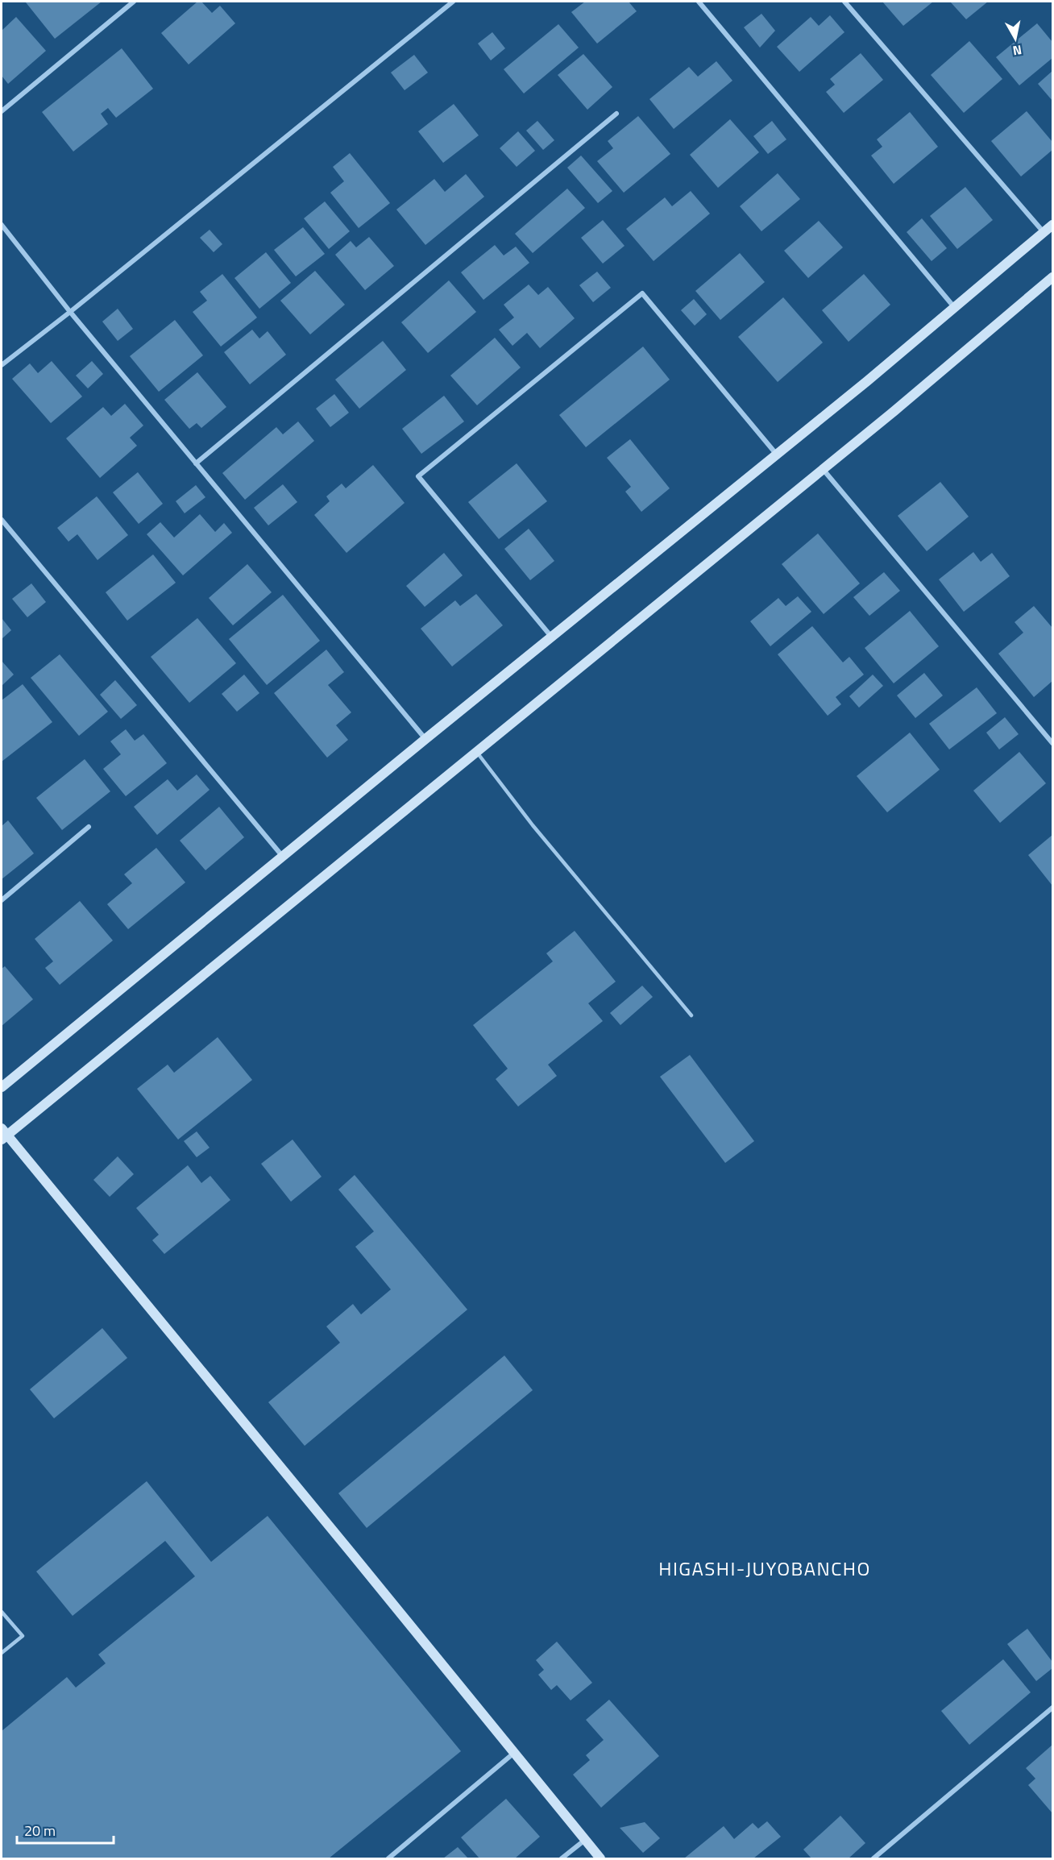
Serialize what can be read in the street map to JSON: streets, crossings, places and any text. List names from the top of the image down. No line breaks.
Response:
{"districts":["HIGASHI-JUYOBANCHO"],"scale_bar":"20 m","north":"bottom"}
